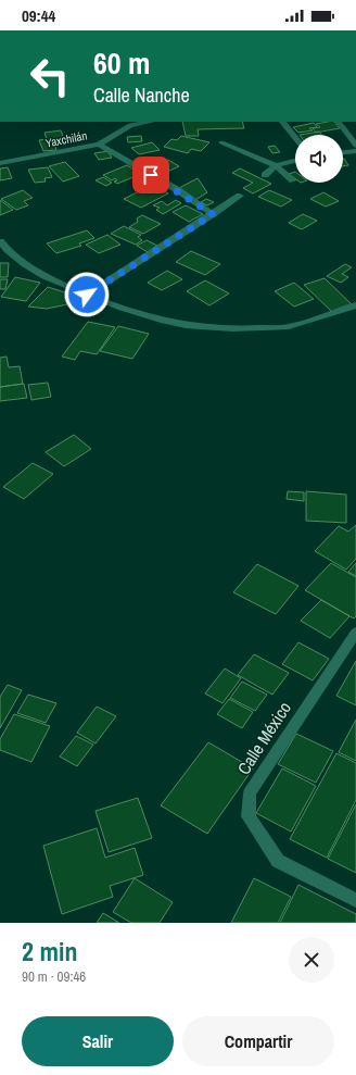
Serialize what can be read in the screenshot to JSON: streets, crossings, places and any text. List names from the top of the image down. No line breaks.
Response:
{"streets":{"street":["Yaxchilán","Calle México"]},"page":{"status":"09:44","turn":["60 m","Calle Nanche"],"heading":["2 min","90 m · 09:46"],"buttons":["Salir","Compartir"]}}
